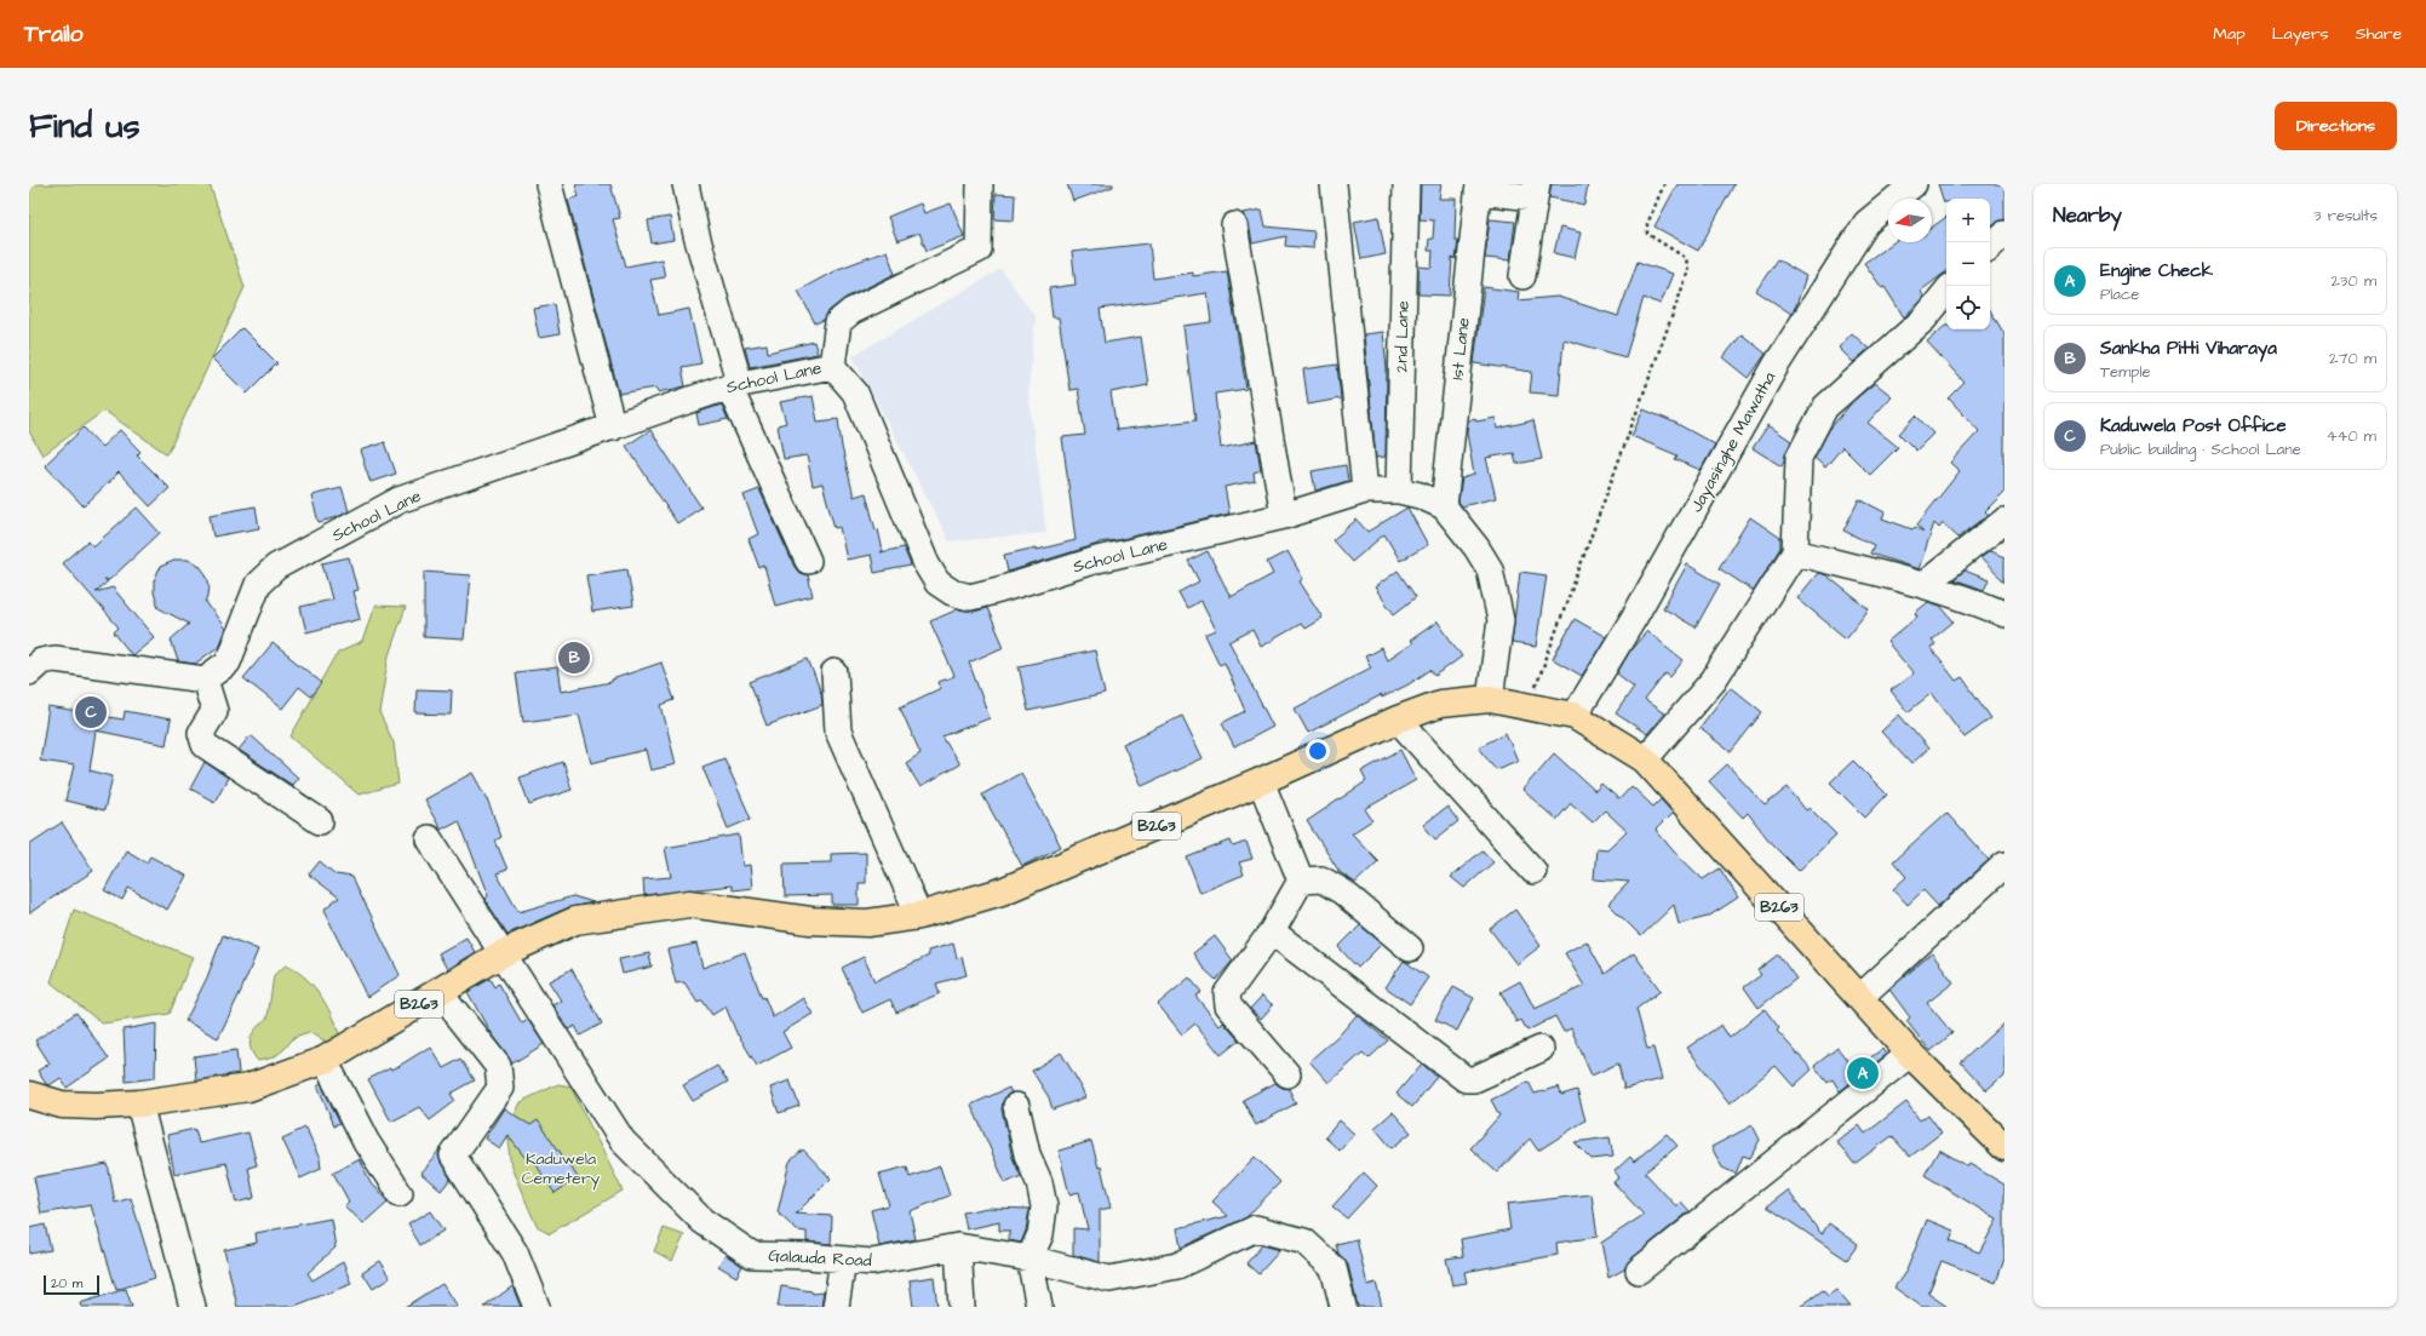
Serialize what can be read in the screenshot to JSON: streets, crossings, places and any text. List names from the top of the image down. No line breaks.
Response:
{"streets":{"main road":["B263"],"street":["2nd Lane","1st Lane","School Lane","Jayasinghe Mawatha","Galauda Road"]},"crossings":[["2nd Lane","School Lane"],["1st Lane","School Lane"],["School Lane","B263"],["Jayasinghe Mawatha","B263"],["B263","Galauda Road"]],"parks":["Kaduwela Cemetery"],"scale_bar":"20 m","north":"left","page":{"header":"Trailo","nav":["Map","Layers","Share"],"buttons":"Directions","title":"Find us","heading":["Nearby","3 results"],"map_buttons":["+","−"],"list":[{"mark":"A","name":"Engine Check","note":"Place","value":"230 m"},{"mark":"B","name":"Sankha Pitti Viharaya","note":"Temple","value":"270 m"},{"mark":"C","name":"Kaduwela Post Office","note":"Public building · School Lane","value":"440 m"}],"pins":["B","C","A"],"scale":"20 m"}}
